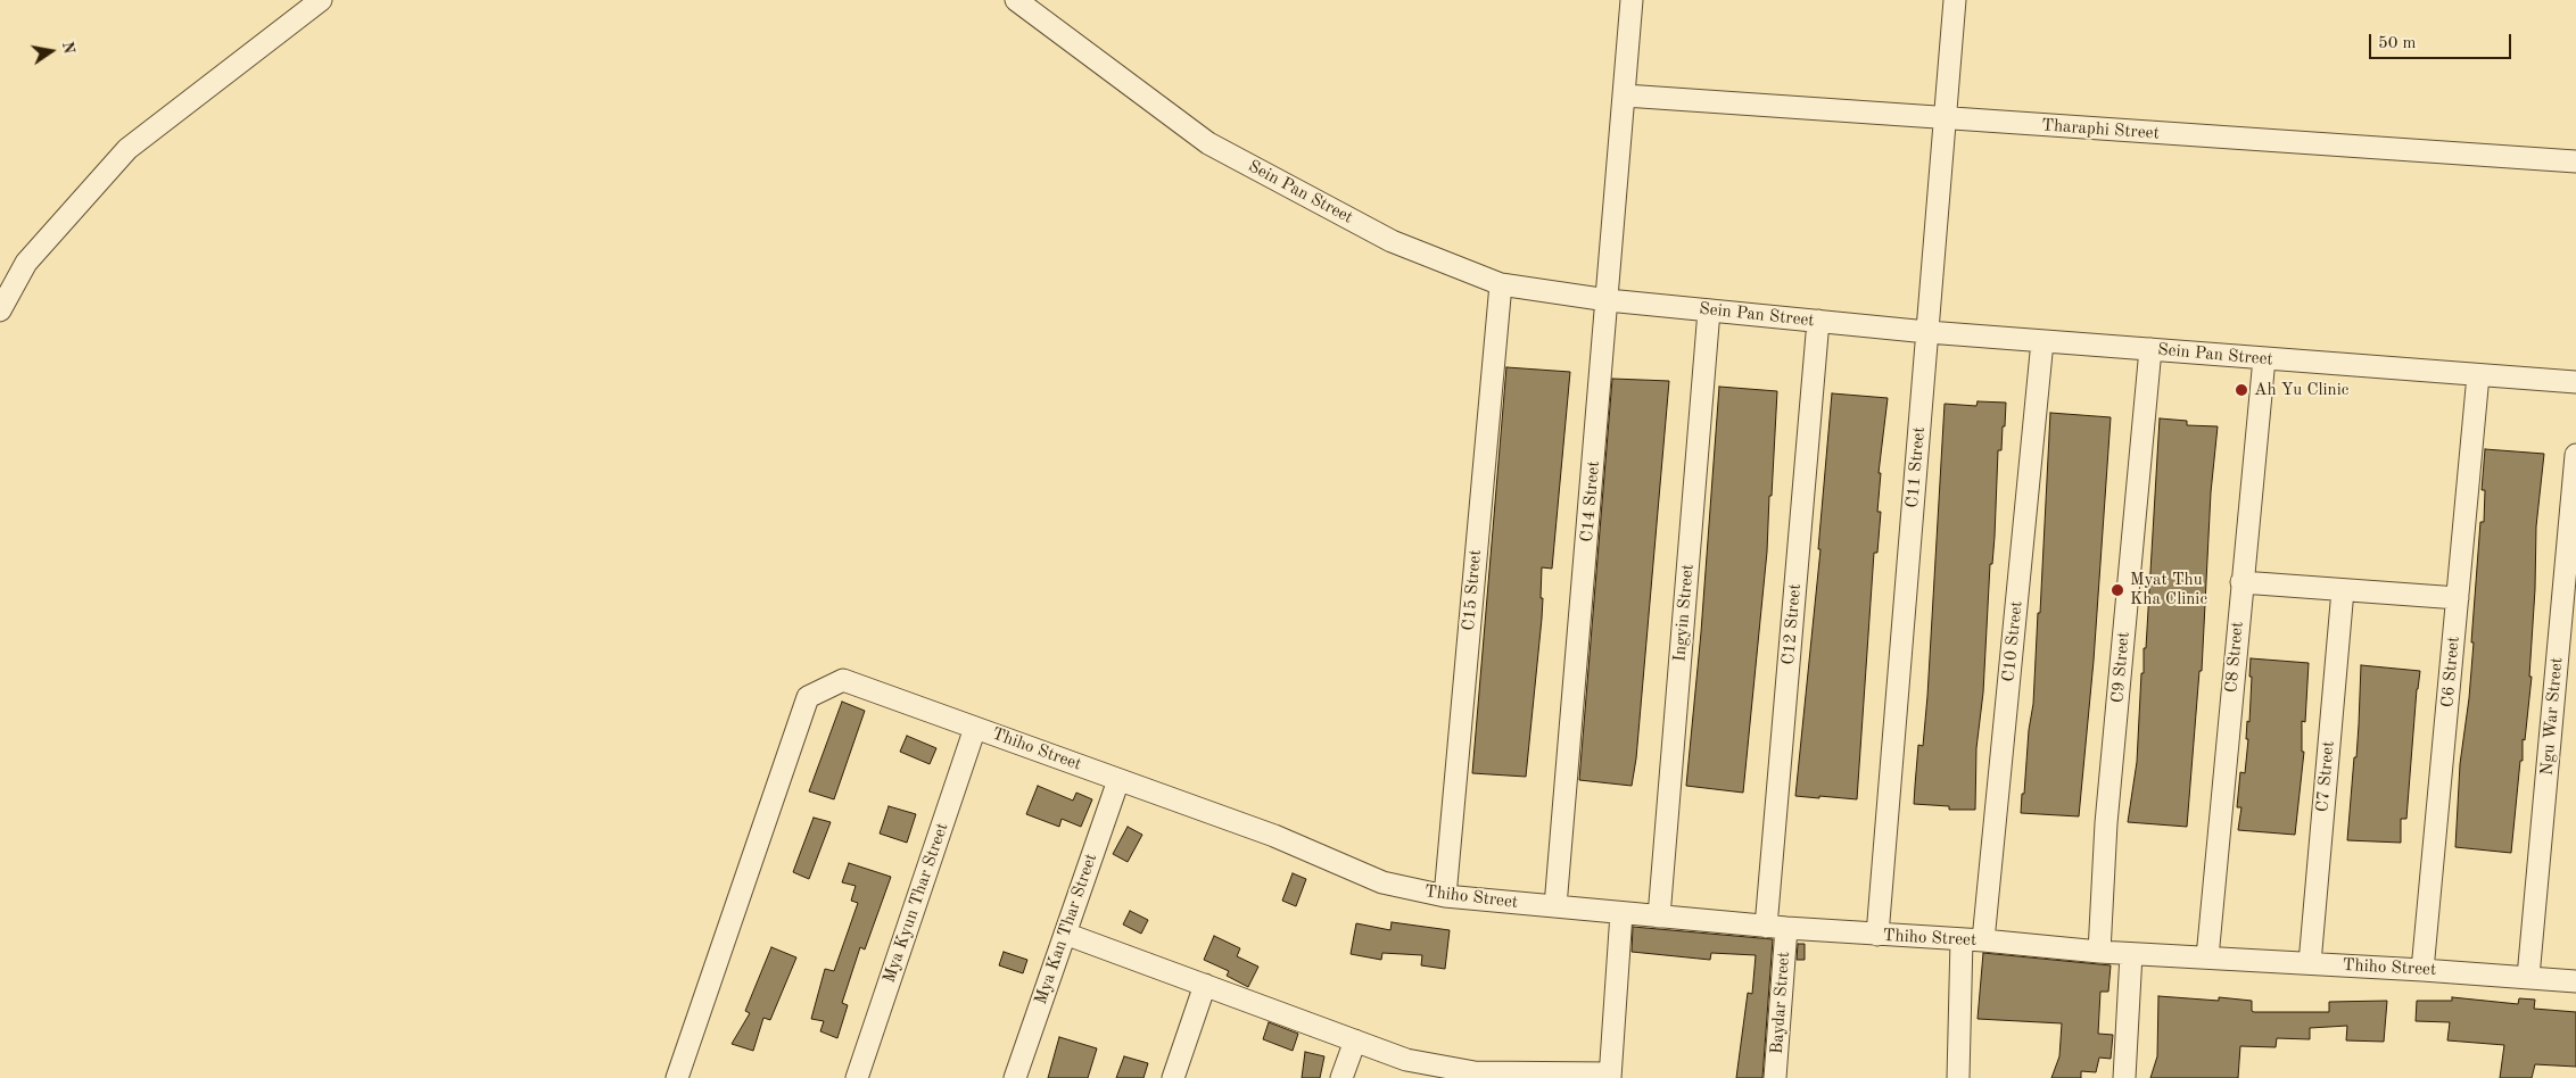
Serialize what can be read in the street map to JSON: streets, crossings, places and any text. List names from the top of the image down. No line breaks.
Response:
{"streets":{"street":["Tharaphi Street","Sein Pan Street","C11 Street","C14 Street","C15 Street","Ingyin Street","C12 Street","C10 Street","C8 Street","C9 Street","C6 Street","Ngu War Street","Thiho Street","C7 Street","Mya Kyun Thar Street","Mya Kan Thar Street","Baydar Street"]},"crossings":[["Tharaphi Street","C11 Street"],["Tharaphi Street","C14 Street"],["Sein Pan Street","C11 Street"],["Sein Pan Street","C14 Street"],["Sein Pan Street","C15 Street"],["Sein Pan Street","Ingyin Street"],["Sein Pan Street","C12 Street"],["Sein Pan Street","C10 Street"],["Sein Pan Street","C8 Street"],["Sein Pan Street","C9 Street"],["Sein Pan Street","C6 Street"],["C11 Street","Thiho Street"],["C14 Street","Thiho Street"],["C15 Street","Thiho Street"],["Ingyin Street","Thiho Street"],["C12 Street","Thiho Street"],["C12 Street","Baydar Street"],["C10 Street","Thiho Street"],["C8 Street","Thiho Street"],["C9 Street","Thiho Street"],["C6 Street","Thiho Street"],["Ngu War Street","Thiho Street"],["Thiho Street","C7 Street"],["Thiho Street","Mya Kyun Thar Street"],["Thiho Street","Mya Kan Thar Street"],["Thiho Street","Baydar Street"]],"places":["Ah Yu Clinic","Myat Thu Kha Clinic"],"scale_bar":"50 m","north":"right"}
